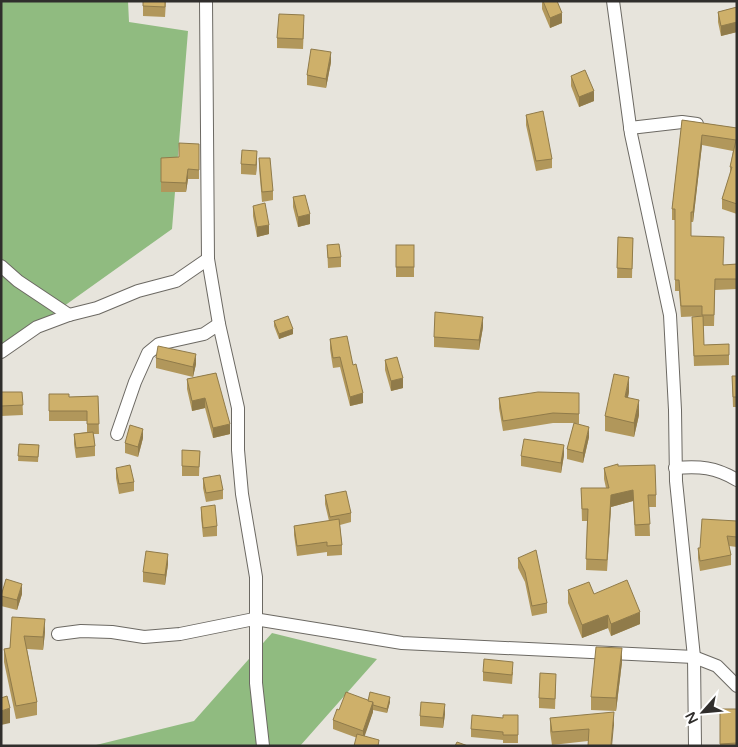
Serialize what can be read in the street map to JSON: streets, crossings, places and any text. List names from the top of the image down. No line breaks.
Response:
{"north":"bottom left"}
